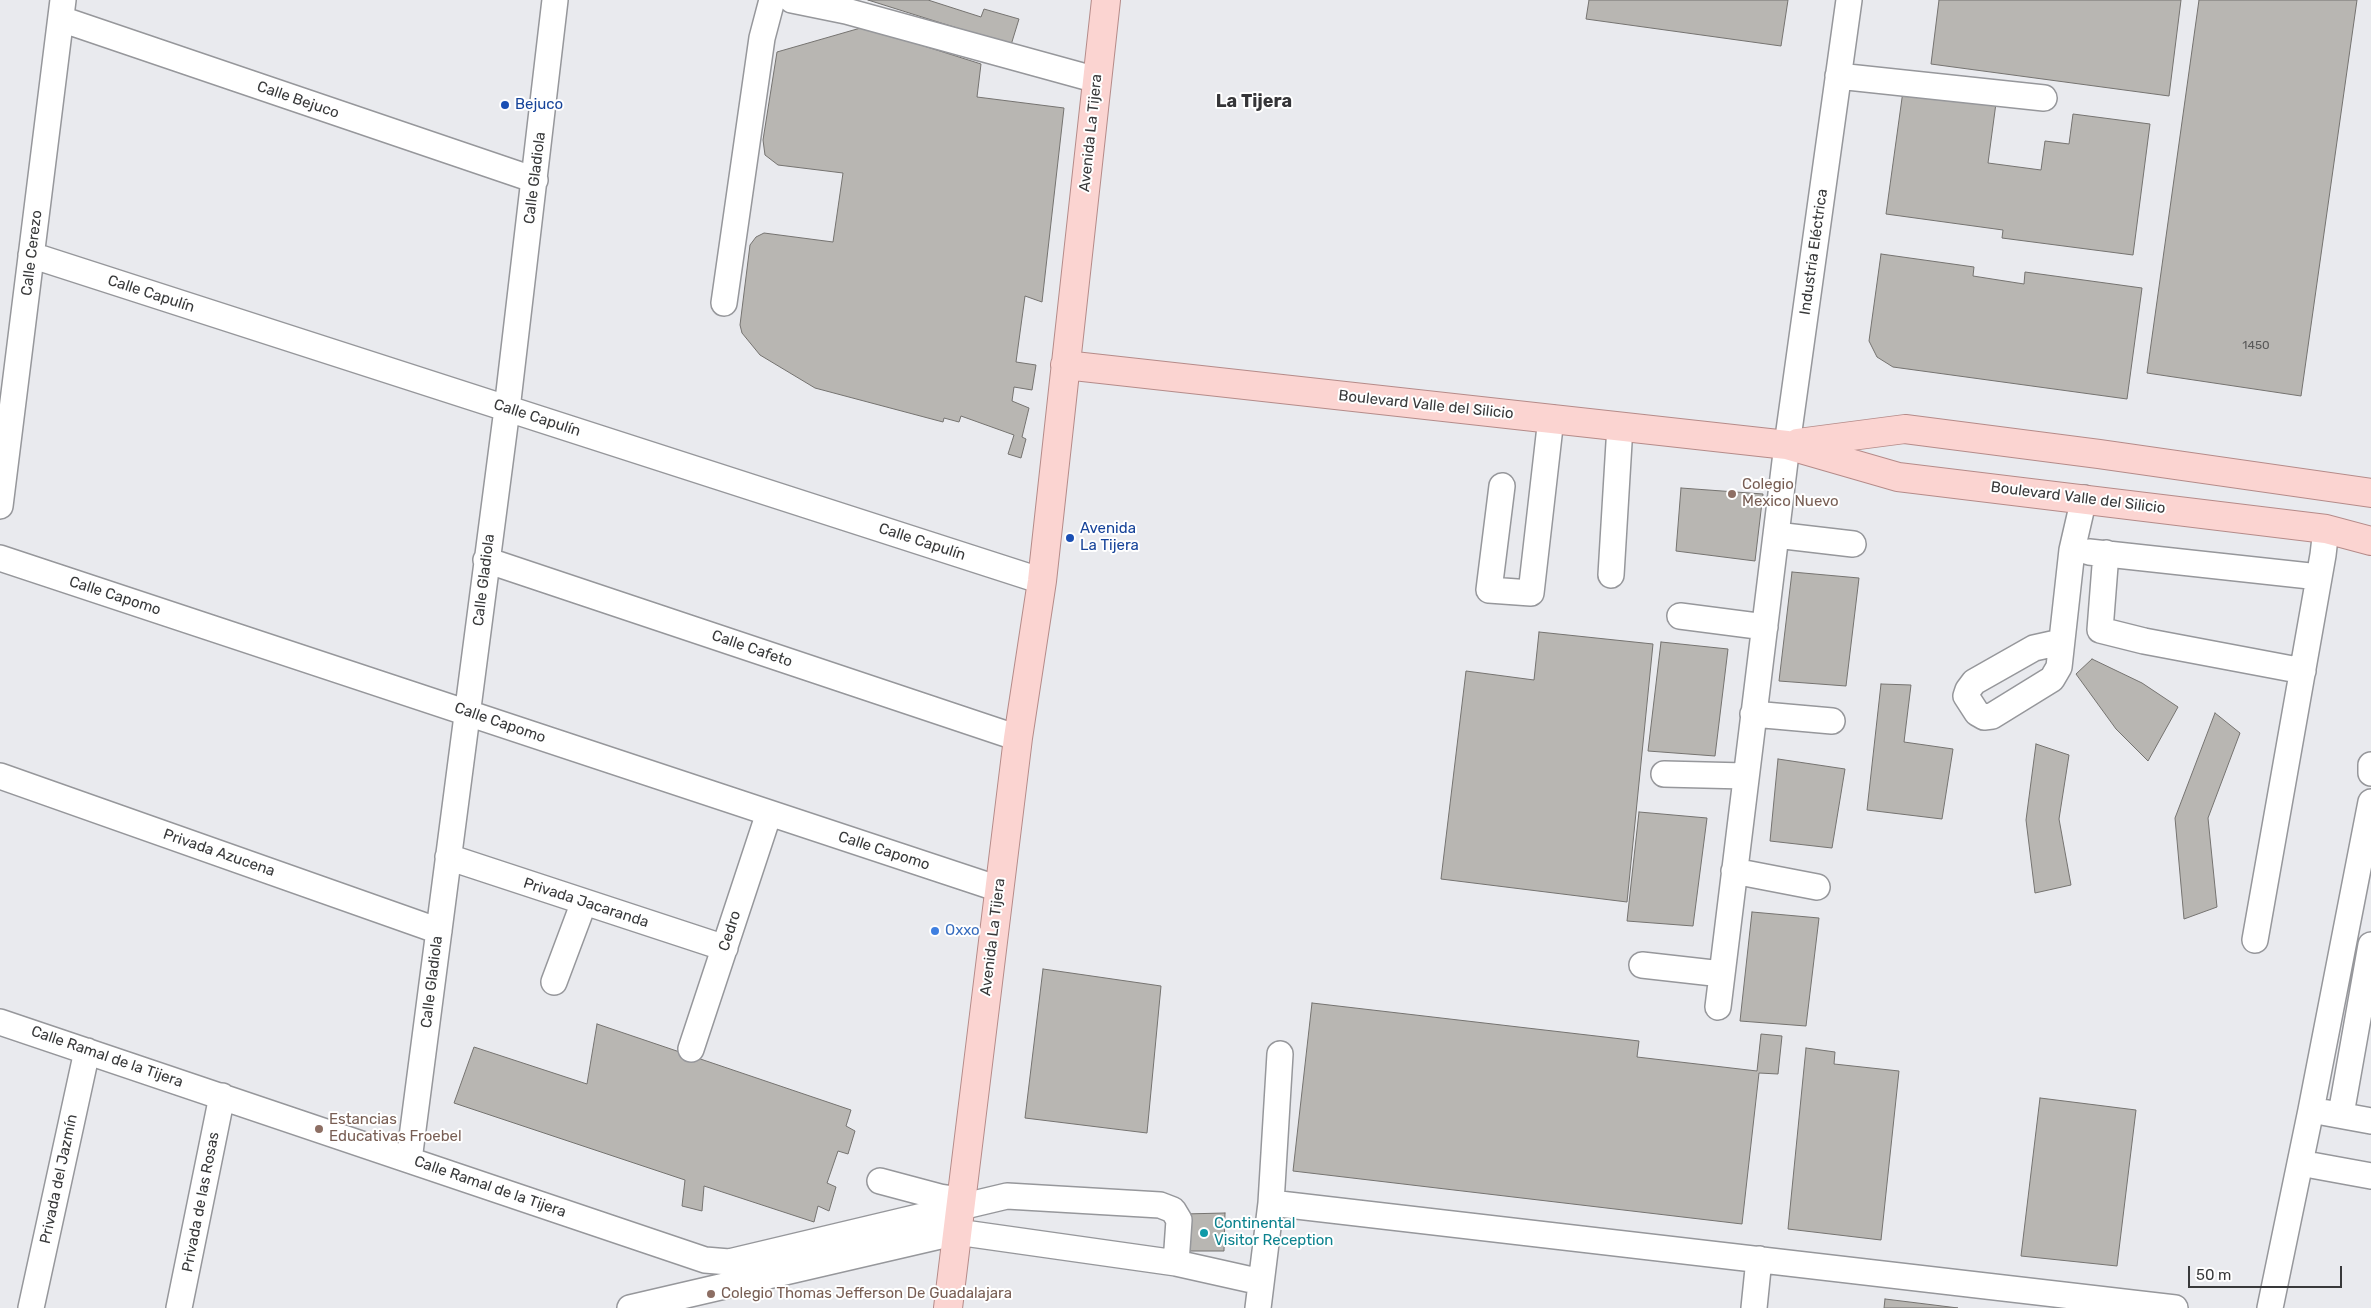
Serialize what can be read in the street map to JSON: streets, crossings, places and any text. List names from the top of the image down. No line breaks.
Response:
{"streets":{"main road":["Avenida La Tijera","Boulevard Valle del Silicio"],"street":["Calle Bejuco","Calle Gladiola","Industria Eléctrica","Calle Cerezo","Calle Capulín","Calle Capomo","Calle Cafeto","Privada Azucena","Privada Jacaranda","Cedro","Calle Ramal de la Tijera","Privada del Jazmín","Privada de las Rosas"]},"crossings":[["Calle Bejuco","Calle Gladiola"],["Calle Bejuco","Calle Cerezo"],["Avenida La Tijera","Calle Capulín"],["Avenida La Tijera","Boulevard Valle del Silicio"],["Avenida La Tijera","Calle Capomo"],["Avenida La Tijera","Calle Cafeto"],["Avenida La Tijera","Calle Ramal de la Tijera"],["Calle Gladiola","Calle Capulín"],["Calle Gladiola","Calle Capomo"],["Calle Gladiola","Calle Cafeto"],["Calle Gladiola","Privada Azucena"],["Calle Gladiola","Privada Jacaranda"],["Calle Gladiola","Calle Ramal de la Tijera"],["Industria Eléctrica","Boulevard Valle del Silicio"],["Calle Cerezo","Calle Capulín"],["Calle Capomo","Cedro"],["Privada Jacaranda","Cedro"],["Calle Ramal de la Tijera","Privada del Jazmín"],["Calle Ramal de la Tijera","Privada de las Rosas"]],"districts":["La Tijera"],"places":["Bejuco","Colegio Mexico Nuevo","Avenida La Tijera","Oxxo","Estancias Educativas Froebel","Continental Visitor Reception","Colegio Thomas Jefferson De Guadalajara"],"house_numbers":["1450"],"scale_bar":"50 m"}
